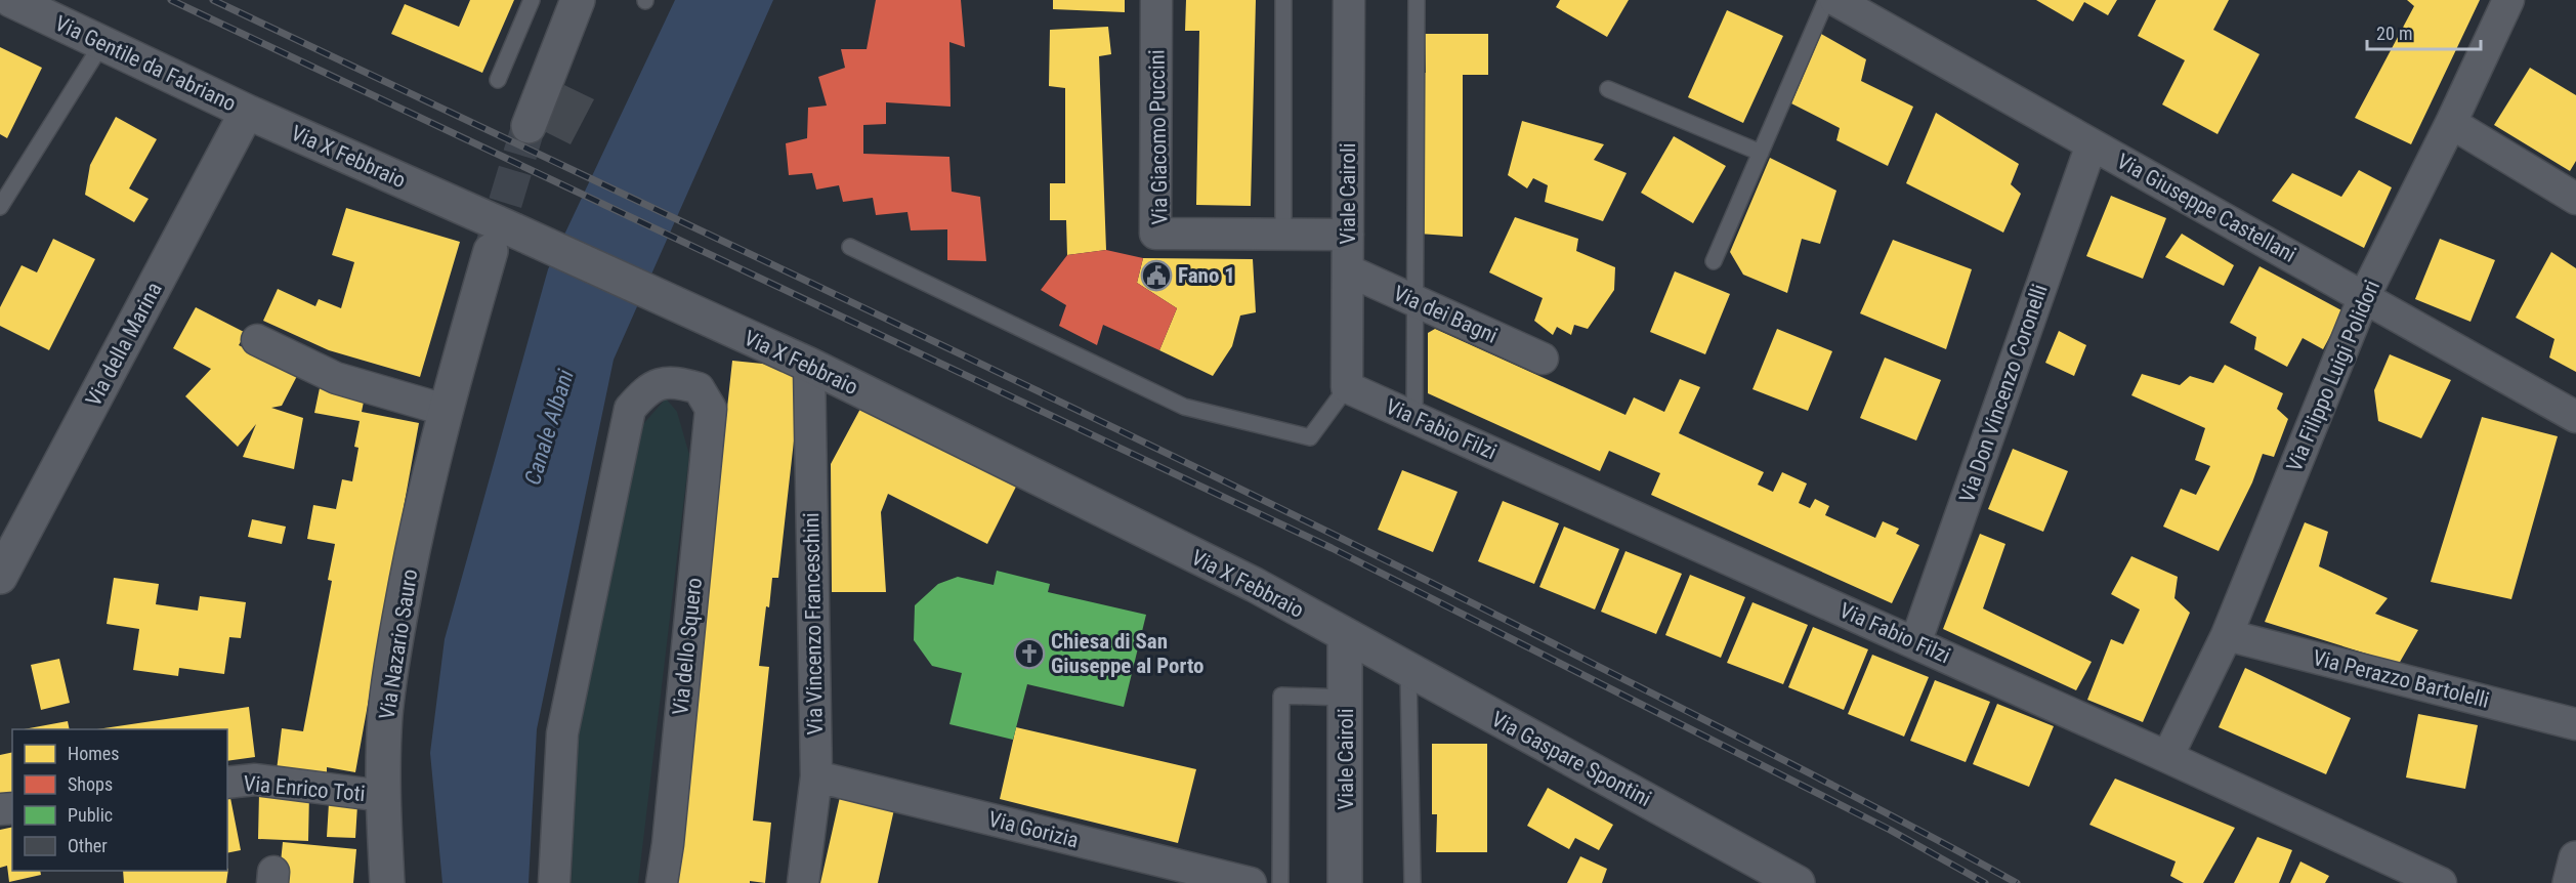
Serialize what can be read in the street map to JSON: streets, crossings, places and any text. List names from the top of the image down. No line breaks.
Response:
{"streets":{"street":["Via Gentile da Fabriano","Via Giacomo Puccini","Via X Febbraio","Viale Cairoli","Via Giuseppe Castellani","Via dei Bagni","Via della Marina","Via Filippo Luigi Polidori","Via Don Vincenzo Coronelli","Via Fabio Filzi","Via Vincenzo Franceschini","Via Nazario Sauro","Via dello Squero","Via Perazzo Bartolelli","Via Gaspare Spontini","Via Enrico Toti","Via Gorizia"]},"crossings":[["Via Gentile da Fabriano","Via X Febbraio"],["Via Gentile da Fabriano","Via della Marina"],["Via Giacomo Puccini","Viale Cairoli"],["Via X Febbraio","Viale Cairoli"],["Via X Febbraio","Via della Marina"],["Via X Febbraio","Via Vincenzo Franceschini"],["Via X Febbraio","Via Nazario Sauro"],["Via X Febbraio","Via Gaspare Spontini"],["Viale Cairoli","Via dei Bagni"],["Viale Cairoli","Via Fabio Filzi"],["Viale Cairoli","Via Gaspare Spontini"],["Via Giuseppe Castellani","Via Filippo Luigi Polidori"],["Via Giuseppe Castellani","Via Don Vincenzo Coronelli"],["Via Filippo Luigi Polidori","Via Fabio Filzi"],["Via Filippo Luigi Polidori","Via Perazzo Bartolelli"],["Via Don Vincenzo Coronelli","Via Fabio Filzi"],["Via Vincenzo Franceschini","Via Gorizia"],["Via Nazario Sauro","Via Enrico Toti"]],"water":["Canale Albani"],"places":{"public building":["Fano 1"],"church":["Chiesa di San Giuseppe al Porto"]},"legend":["Homes","Shops","Public","Other"],"scale_bar":"20 m"}
